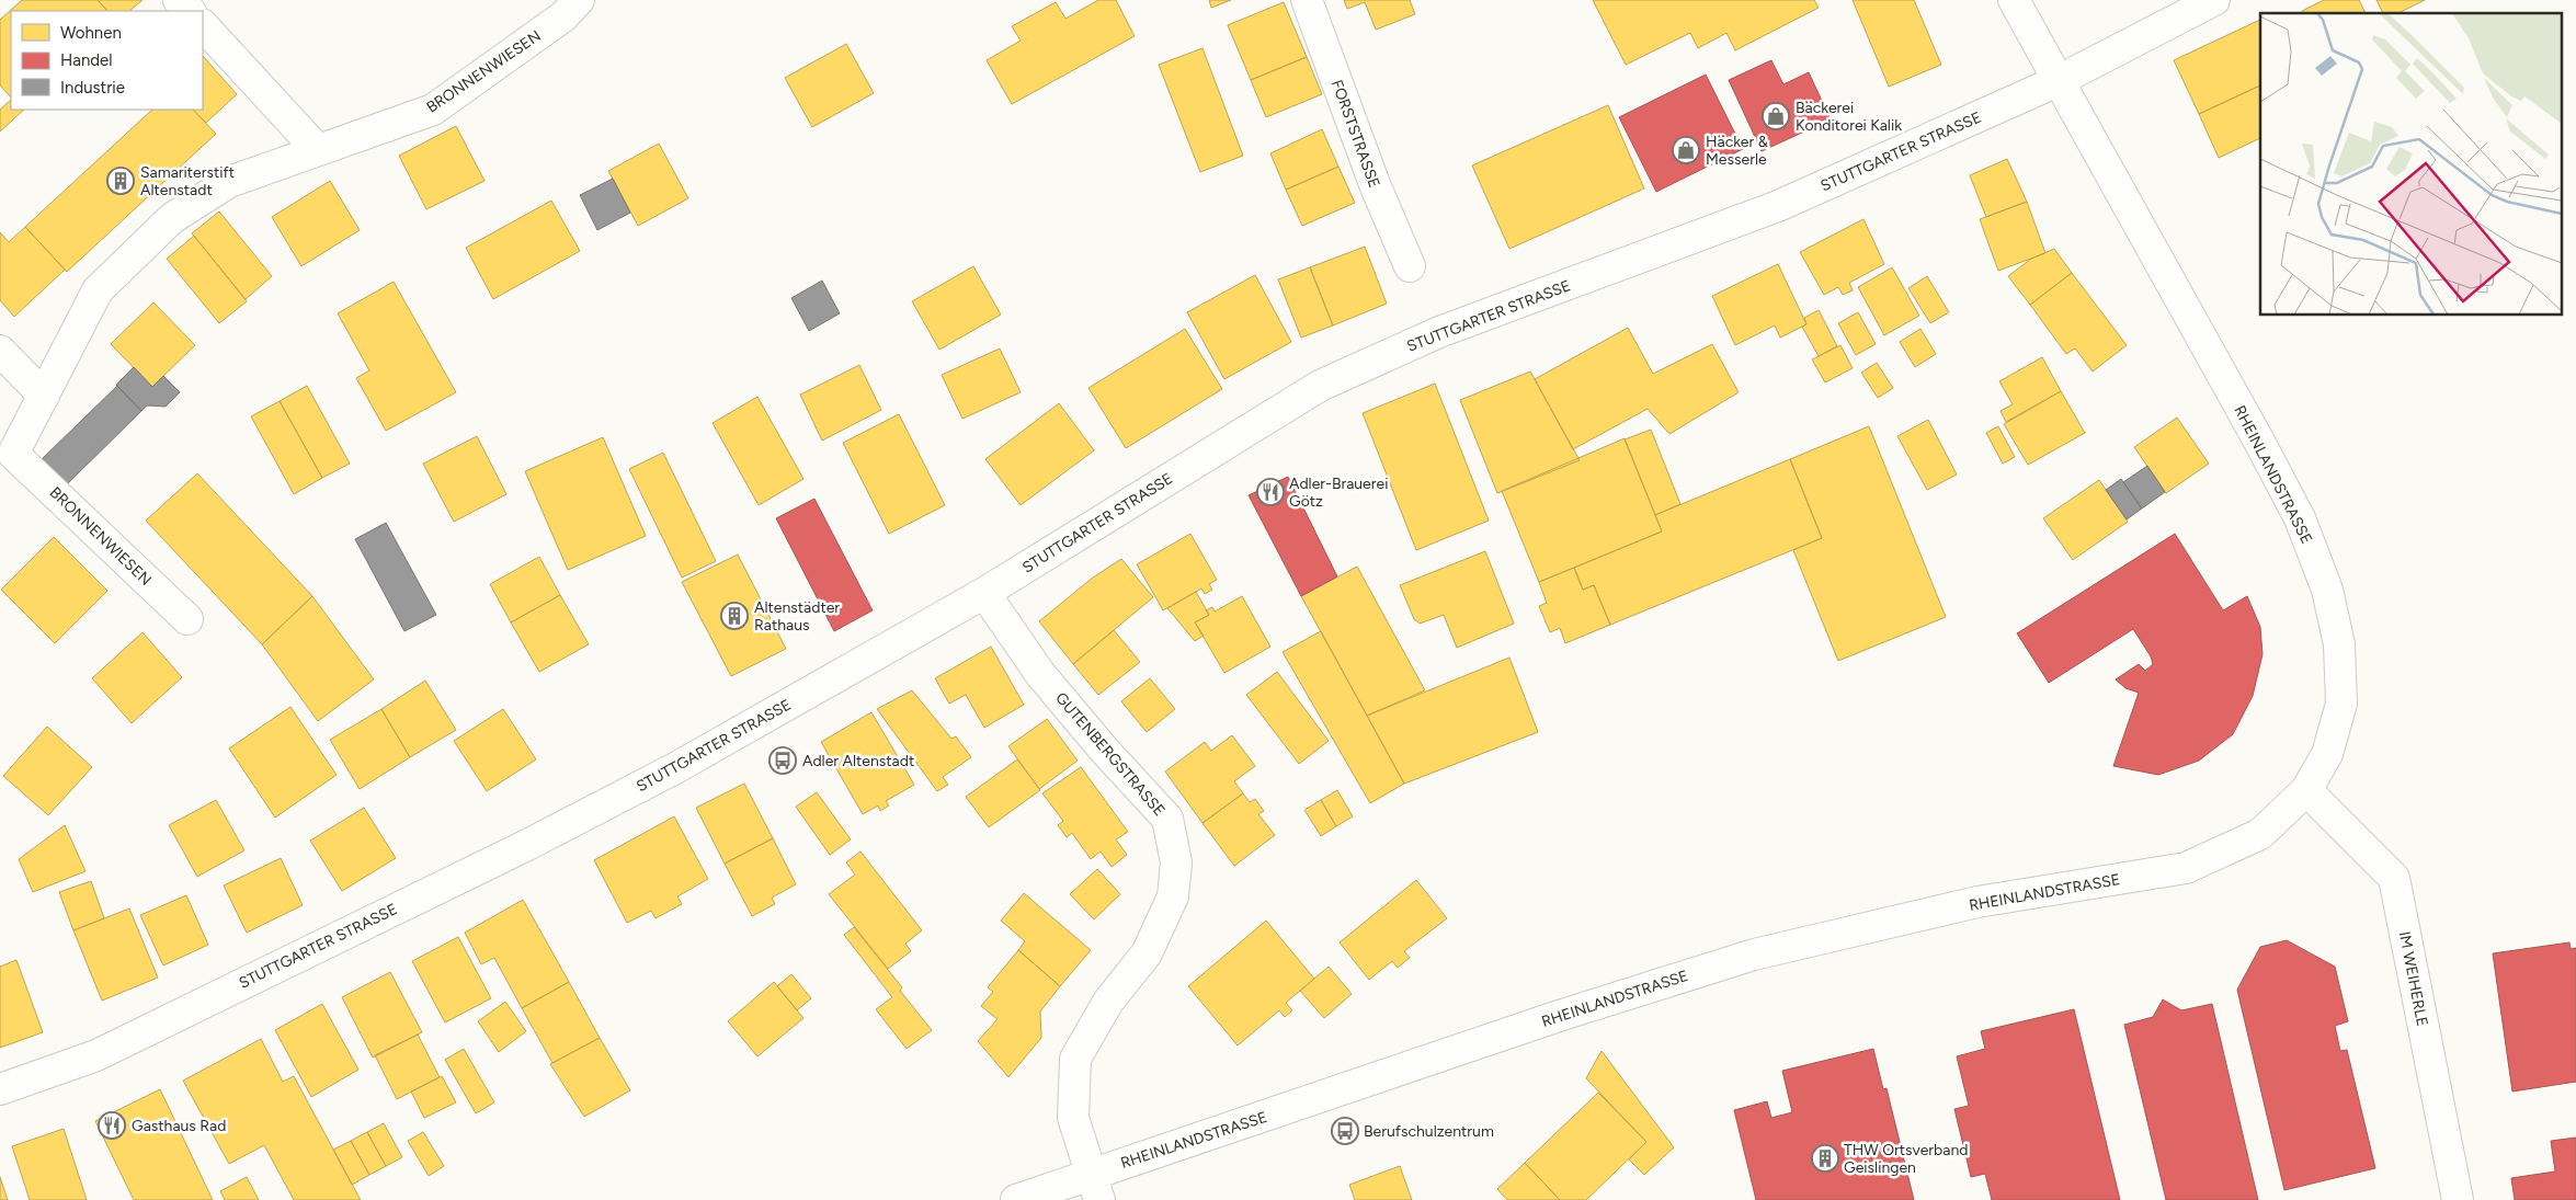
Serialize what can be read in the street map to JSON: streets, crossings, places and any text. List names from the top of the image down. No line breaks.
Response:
{"streets":{"main road":["BRONNENWIESEN","FORSTSTRASSE","STUTTGARTER STRASSE","RHEINLANDSTRASSE","GUTENBERGSTRASSE","IM WEIHERLE"]},"crossings":[["STUTTGARTER STRASSE","RHEINLANDSTRASSE"],["STUTTGARTER STRASSE","GUTENBERGSTRASSE"],["RHEINLANDSTRASSE","GUTENBERGSTRASSE"],["RHEINLANDSTRASSE","IM WEIHERLE"]],"places":{"shop":["Bäckerei Konditorei Kalik","Häcker & Messerle"],"building":["Samariterstift Altenstadt","Altenstädter Rathaus","THW Ortsverband Geislingen"],"restaurant":["Adler-Brauerei Götz","Gasthaus Rad"],"bus stop":["Adler Altenstadt","Berufschulzentrum"]},"legend":["Wohnen","Handel","Industrie"]}
